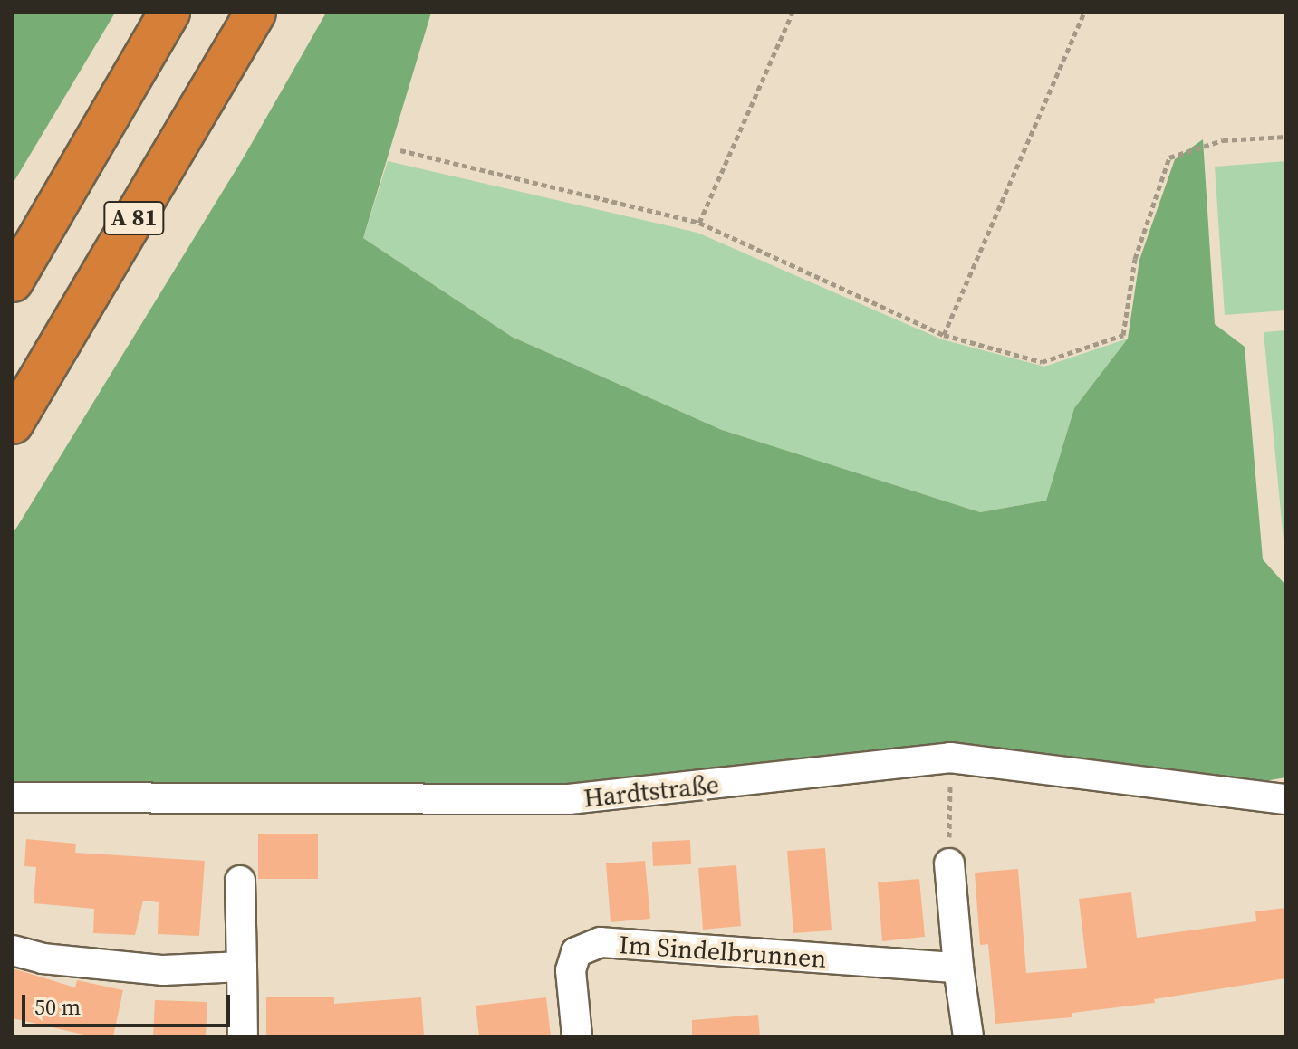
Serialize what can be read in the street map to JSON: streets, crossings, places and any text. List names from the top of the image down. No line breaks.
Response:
{"streets":{"highway":["A 81"],"street":["Hardtstraße","Im Sindelbrunnen"]},"scale_bar":"50 m"}
